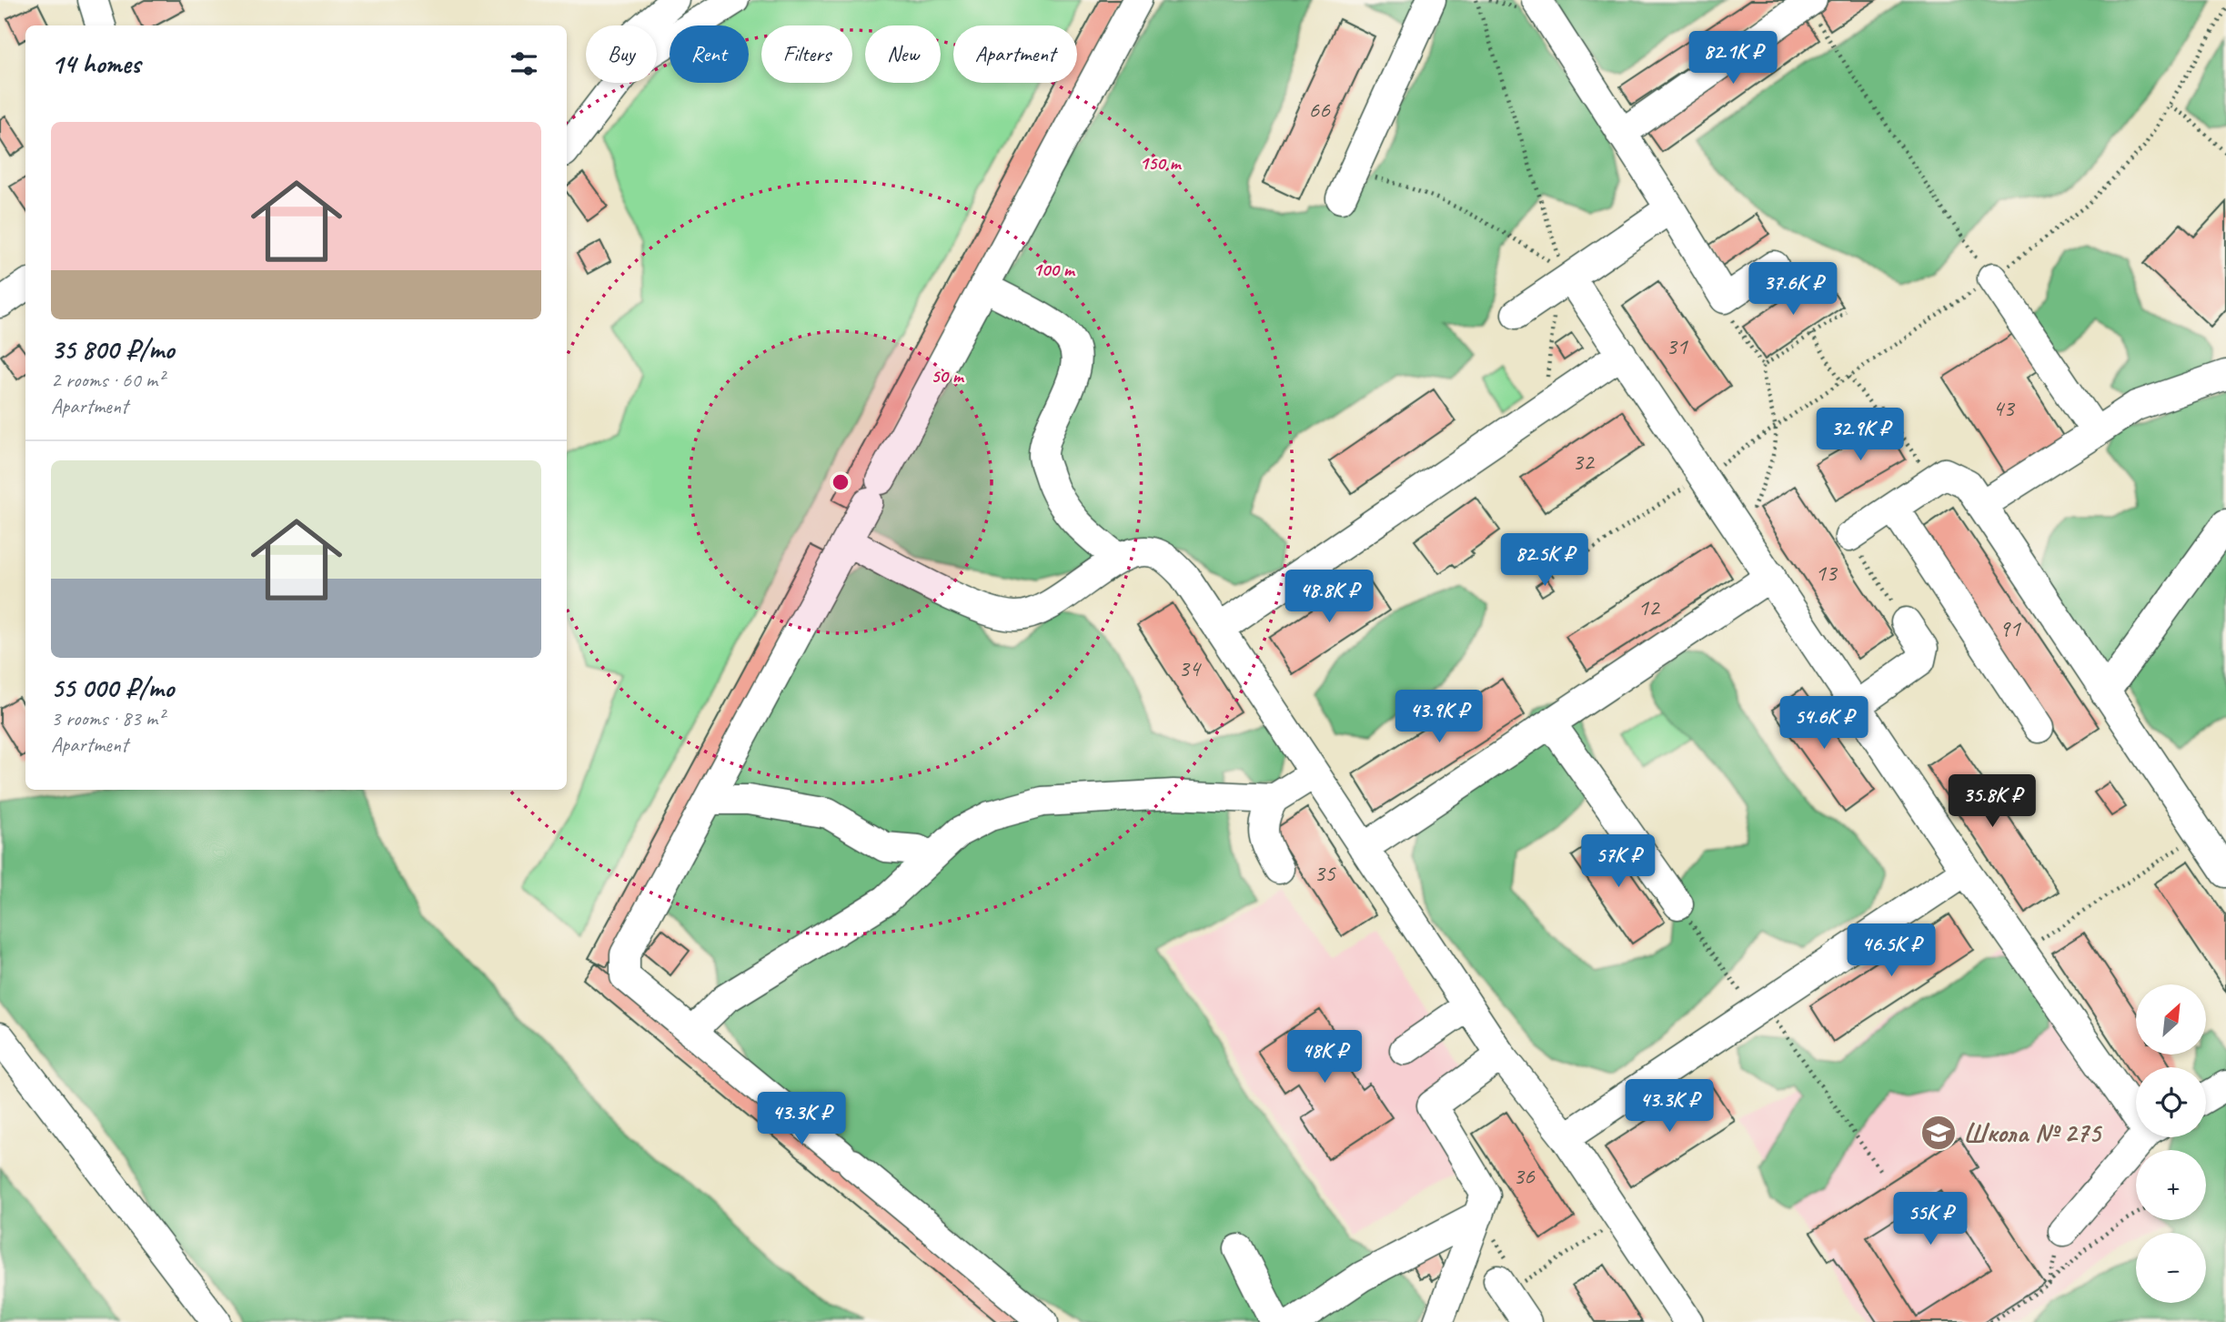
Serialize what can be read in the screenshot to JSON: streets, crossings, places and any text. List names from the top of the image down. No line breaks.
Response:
{"places":{"school or university":["Школа № 275"]},"house_numbers":["66","31","43","32","13","12","91","34","35","36"],"north":"top right","page":{"chip":["Buy","Rent","Filters","New","Apartment"],"heading":"14 homes","price":["82.1K ₽","37.6K ₽","32.9K ₽","82.5K ₽","48.8K ₽","43.9K ₽","54.6K ₽","35.8K ₽","57K ₽","46.5K ₽","48K ₽","43.3K ₽","43.3K ₽","55K ₽"],"list":[{"name":"35 800 ₽/mo","note":"2 rooms · 60 m² · Apartment"},{"name":"55 000 ₽/mo","note":"3 rooms · 83 m² · Apartment"}],"map_buttons":["+","−"]},"rings":["150 m","100 m","50 m"]}
